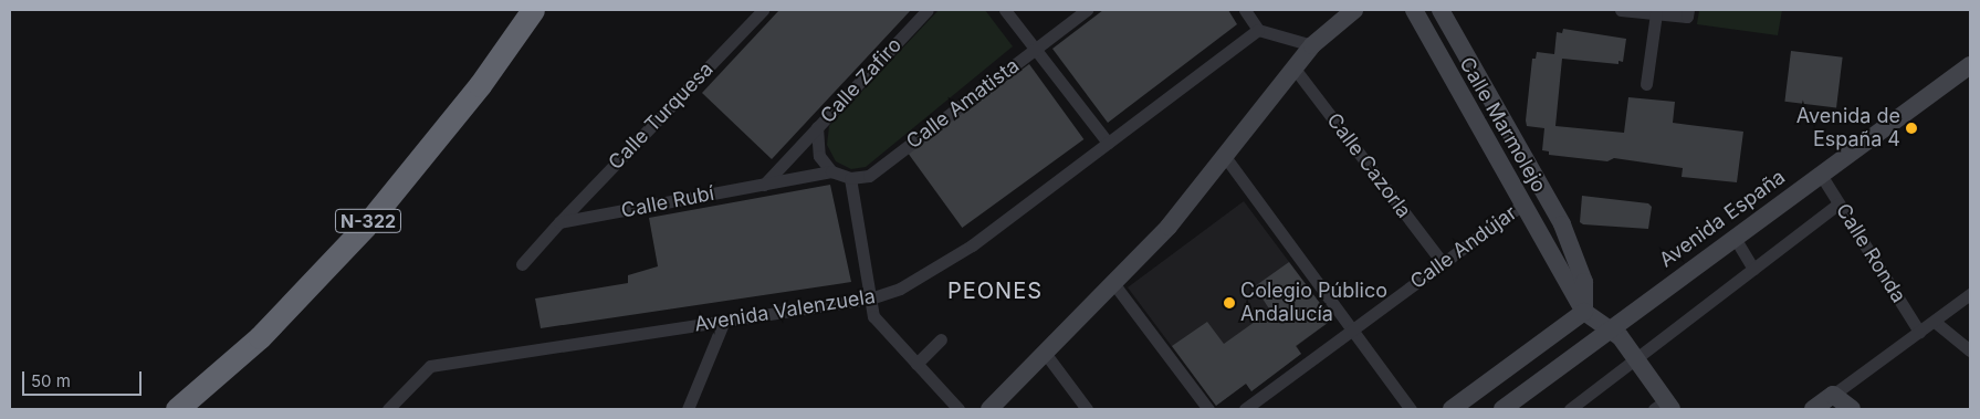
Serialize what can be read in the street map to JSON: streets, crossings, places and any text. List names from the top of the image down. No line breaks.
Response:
{"streets":{"highway":["N-322"],"main road":["Calle Marmolejo","Avenida España"],"street":["Calle Zafiro","Calle Amatista","Calle Turquesa","Calle Cazorla","Calle Rubí","Calle Andújar","Calle Ronda","Avenida Valenzuela"]},"crossings":[["Calle Zafiro","Calle Rubí"],["Calle Turquesa","Calle Rubí"],["Calle Marmolejo","Avenida España"],["Calle Marmolejo","Calle Andújar"],["Calle Cazorla","Calle Andújar"],["Avenida España","Calle Ronda"]],"districts":["PEONES"],"places":["Avenida de España 4","Colegio Público Andalucía"],"scale_bar":"50 m"}
